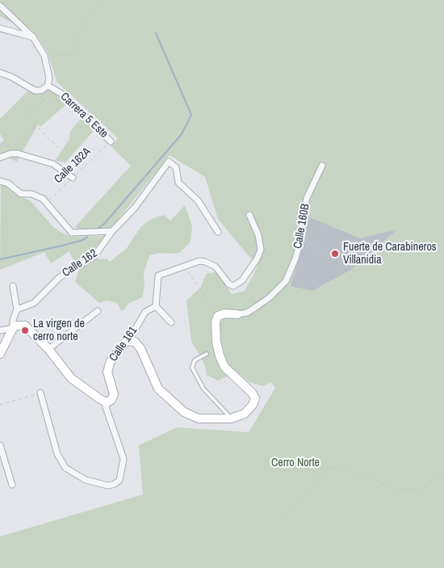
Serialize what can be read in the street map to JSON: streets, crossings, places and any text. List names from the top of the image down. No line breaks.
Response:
{"streets":{"street":["Carrera 5 Este","Calle 160B","Calle 162","Calle 161"],"path":["Calle 162A"]},"crossings":[["Carrera 5 Este","Calle 162A"]],"parks":["Cerro Norte"],"places":["Fuerte de Carabineros Villanidia","La virgen de cerro norte"]}
